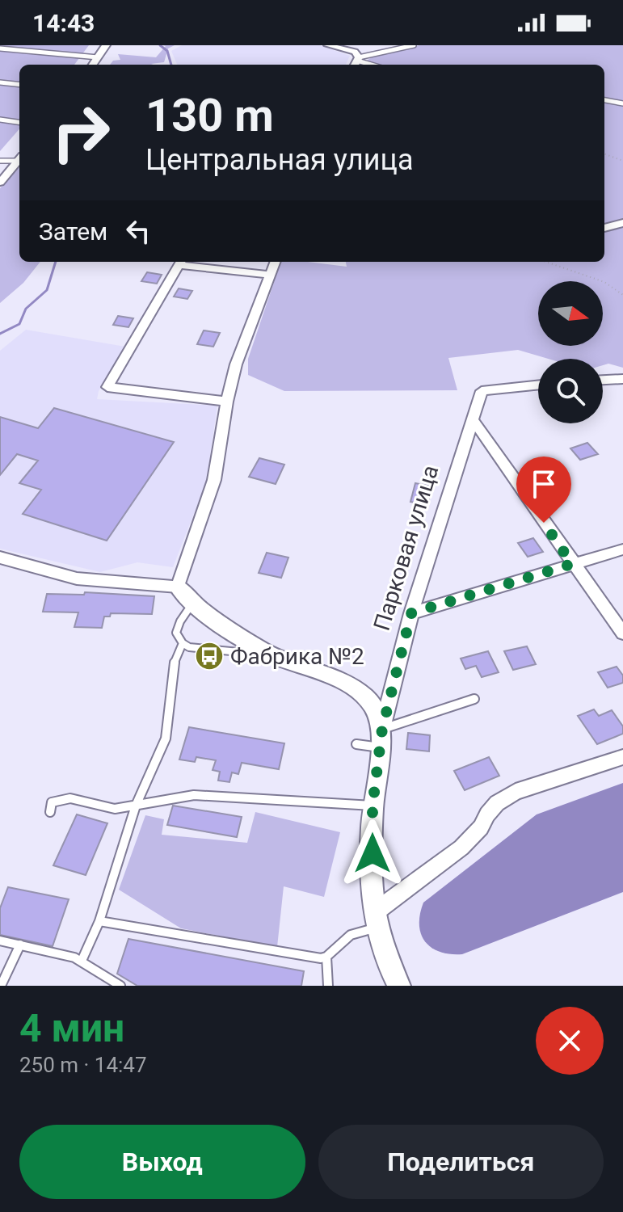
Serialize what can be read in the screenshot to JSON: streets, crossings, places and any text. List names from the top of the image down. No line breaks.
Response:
{"streets":{"street":["Парковая улица"]},"places":{"bus stop":["Фабрика №2"]},"north":"right","page":{"status":"14:43","turn":["130 m","Центральная улица"],"then":"Затем","heading":["4 мин","250 m · 14:47"],"buttons":["Выход","Поделиться"]}}
